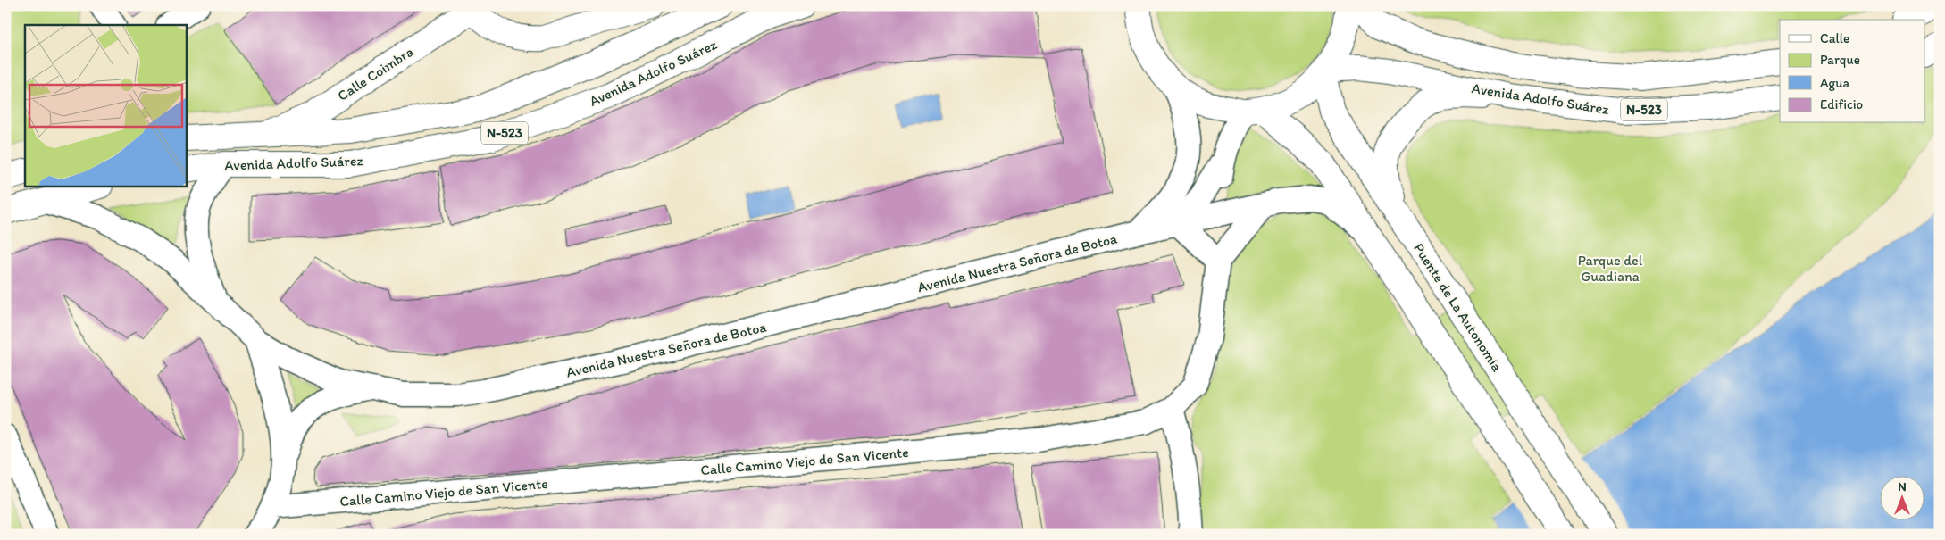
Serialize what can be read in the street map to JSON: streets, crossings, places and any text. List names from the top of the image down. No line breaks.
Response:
{"streets":{"main road":["Avenida Adolfo Suárez","Calle Coimbra","N-523","Puente de La Autonomía"],"street":["Avenida Nuestra Señora de Botoa","Calle Camino Viejo de San Vicente"]},"crossings":[["Avenida Adolfo Suárez","Calle Coimbra"],["Avenida Adolfo Suárez","Avenida Nuestra Señora de Botoa"],["Avenida Adolfo Suárez","Puente de La Autonomía"]],"parks":["Parque del Guadiana"],"legend":["Calle","Parque","Agua","Edificio"],"north":"top"}
